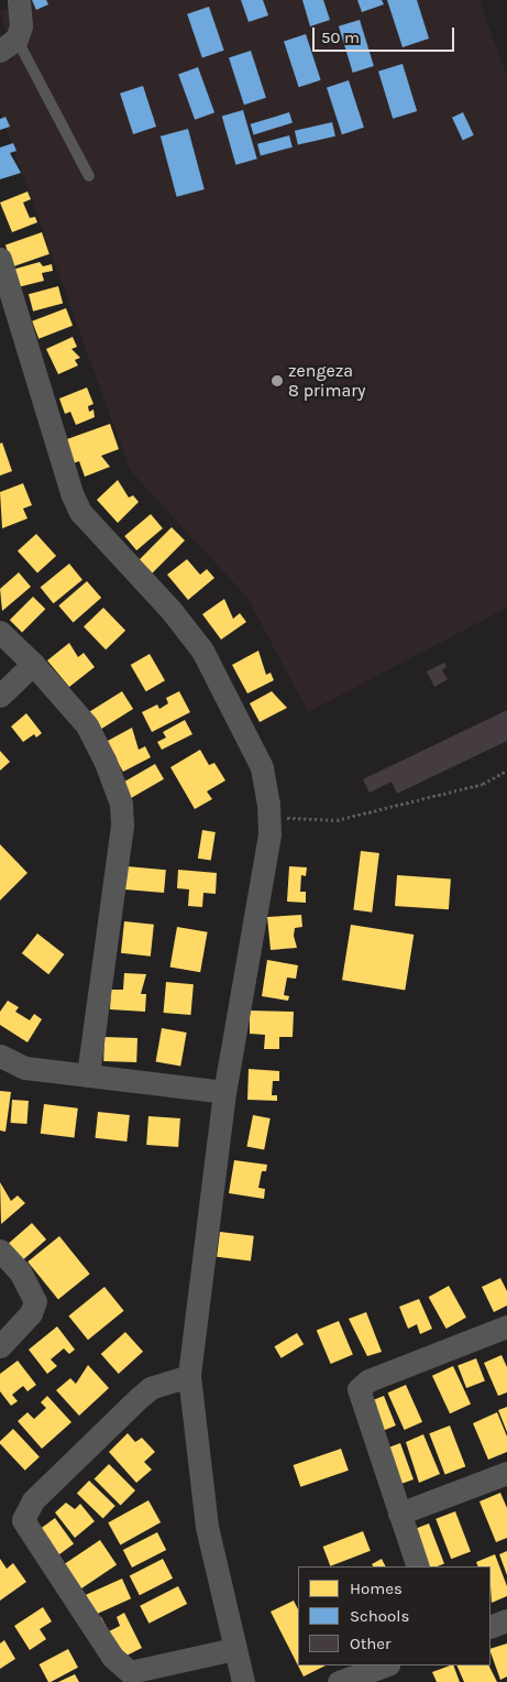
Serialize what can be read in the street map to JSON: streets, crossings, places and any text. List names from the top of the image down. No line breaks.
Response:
{"places":["zengeza 8 primary"],"legend":["Homes","Schools","Other"],"scale_bar":"50 m"}
